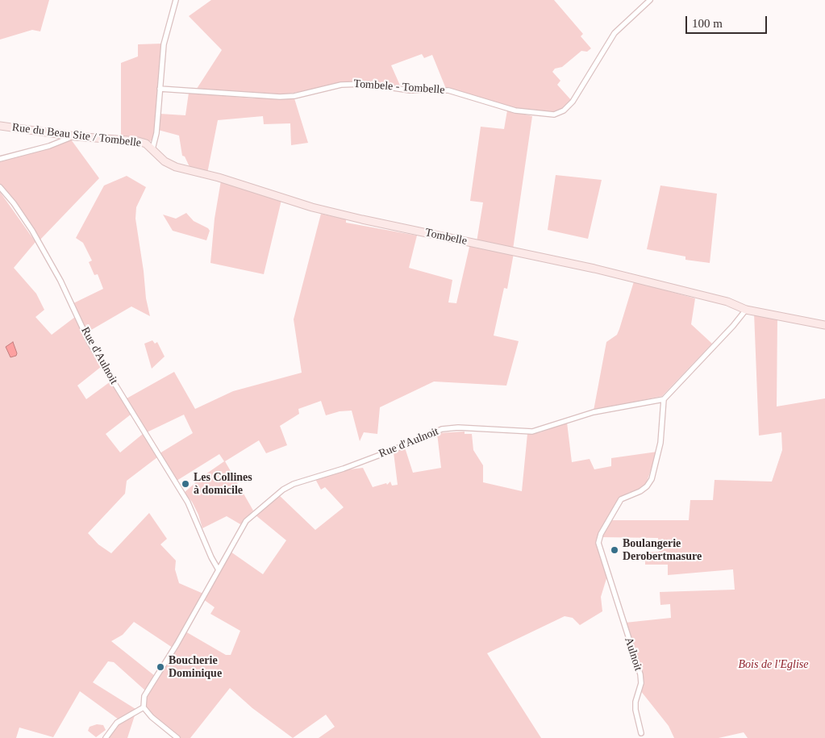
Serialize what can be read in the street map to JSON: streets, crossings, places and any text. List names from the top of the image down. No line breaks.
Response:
{"streets":{"street":["Tombele - Tombelle","Rue du Beau Site / Tombelle","Tombelle","Rue d'Aulnoit","Aulnoit"]},"crossings":[["Rue du Beau Site / Tombelle","Tombelle"],["Rue d'Aulnoit","Aulnoit"]],"parks":["Bois de l'Eglise"],"places":["Les Collines à domicile","Boulangerie Derobertmasure","Boucherie Dominique"],"scale_bar":"100 m"}
